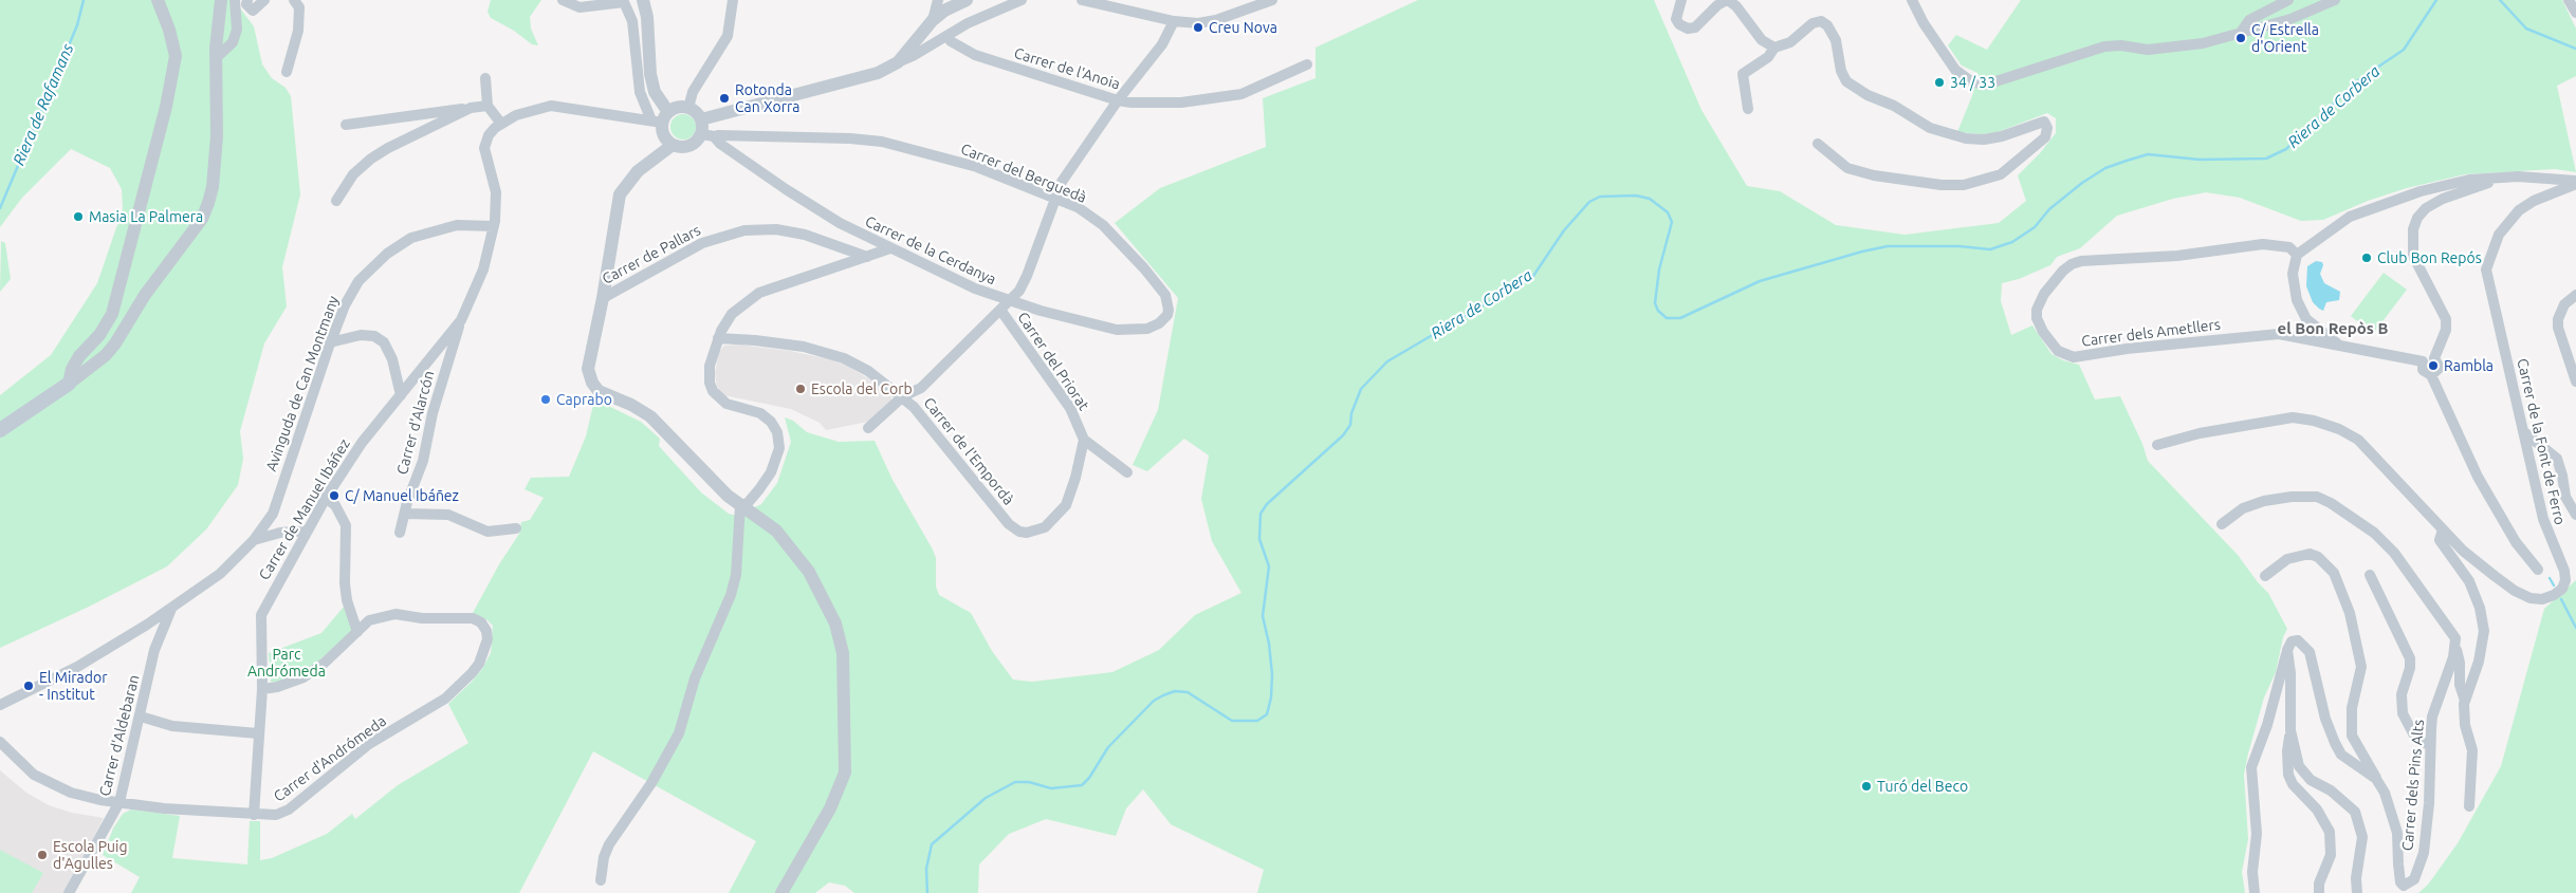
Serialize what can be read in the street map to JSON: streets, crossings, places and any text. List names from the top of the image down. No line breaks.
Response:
{"streets":{"street":["Carrer de l'Anoia","Carrer del Berguedà","Carrer de la Cerdanya","Carrer de Pallars","Carrer dels Ametllers","Carrer del Priorat","Avinguda de Can Montmany","Carrer d'Alarcón","Carrer de la Font de Ferro","Carrer de l'Empordà","Carrer de Manuel Ibáñez","Carrer d'Aldebaran","Carrer d'Andrómeda","Carrer dels Pins Alts"]},"crossings":[["Carrer del Berguedà","Carrer de la Cerdanya"],["Carrer del Priorat","Carrer de l'Empordà"],["Avinguda de Can Montmany","Carrer de Manuel Ibáñez"],["Avinguda de Can Montmany","Carrer d'Aldebaran"],["Carrer d'Alarcón","Carrer de Manuel Ibáñez"],["Carrer de Manuel Ibáñez","Carrer d'Andrómeda"],["Carrer d'Aldebaran","Carrer d'Andrómeda"]],"districts":["el Bon Repòs B"],"water":["Riera de Rafamans","Riera de Corbera"],"parks":["Parc Andrómeda"],"places":["Creu Nova","C/ Estrella d'Orient","34 / 33","Rotonda Can Xorra","Masia La Palmera","Club Bon Repós","Rambla","Escola del Corb","Caprabo","C/ Manuel Ibáñez","El Mirador - Institut","Turó del Beco","Escola Puig d'Agulles"]}
